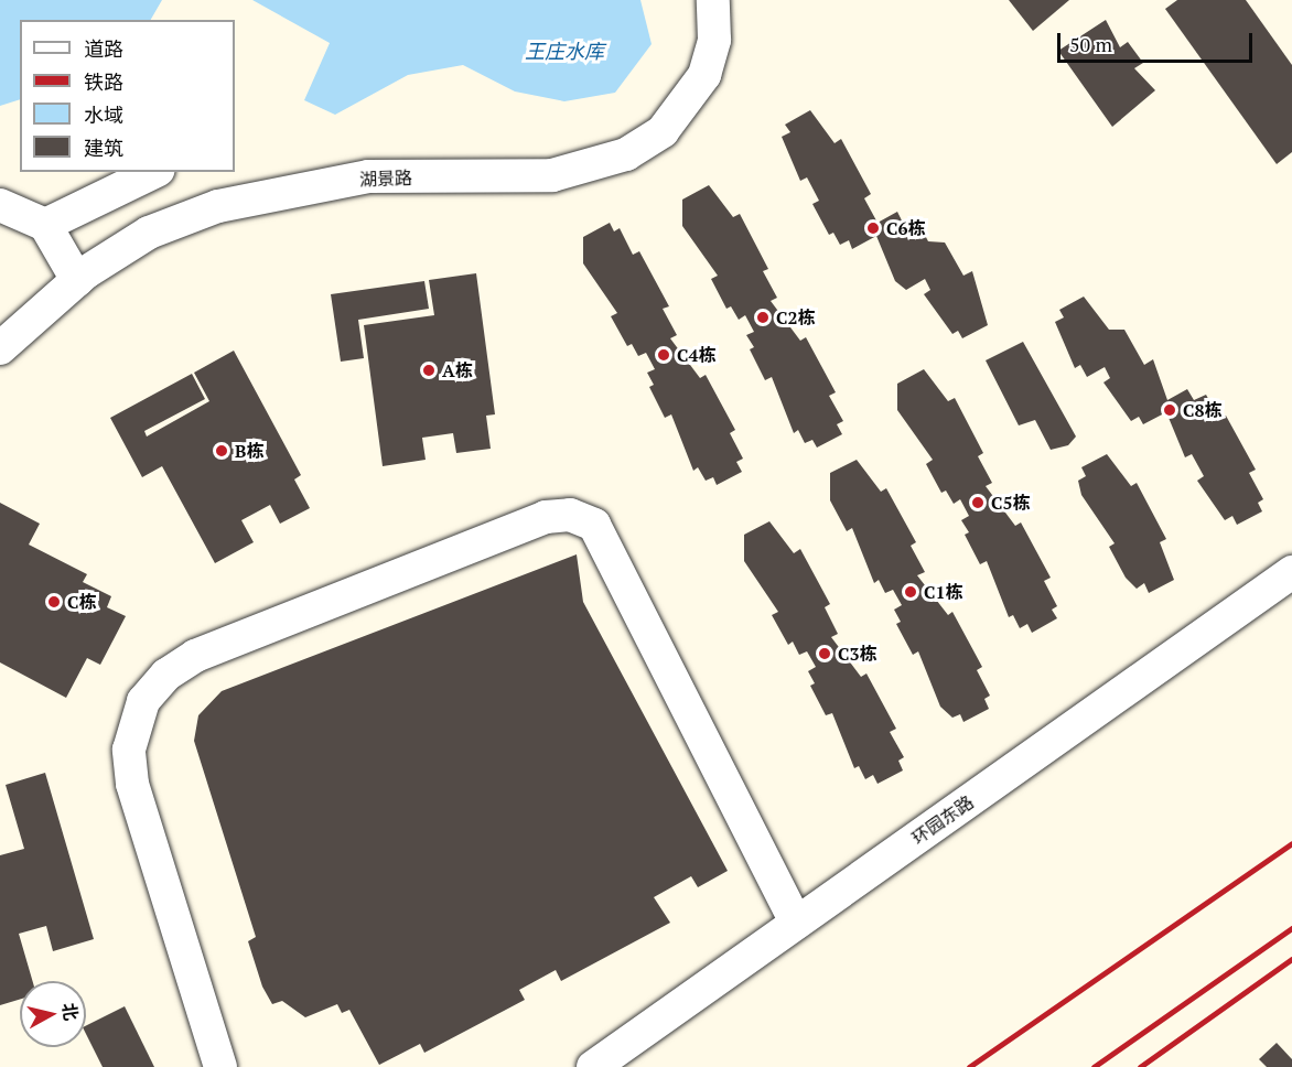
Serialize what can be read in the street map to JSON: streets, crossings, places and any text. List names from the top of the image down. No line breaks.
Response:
{"streets":{"street":["湖景路","环园东路"]},"water":["王庄水库"],"places":["C6栋","C2栋","C4栋","A栋","C8栋","B栋","C5栋","C1栋","C栋","C3栋"],"legend":["道路","铁路","水域","建筑"],"scale_bar":"50 m","north":"right"}
